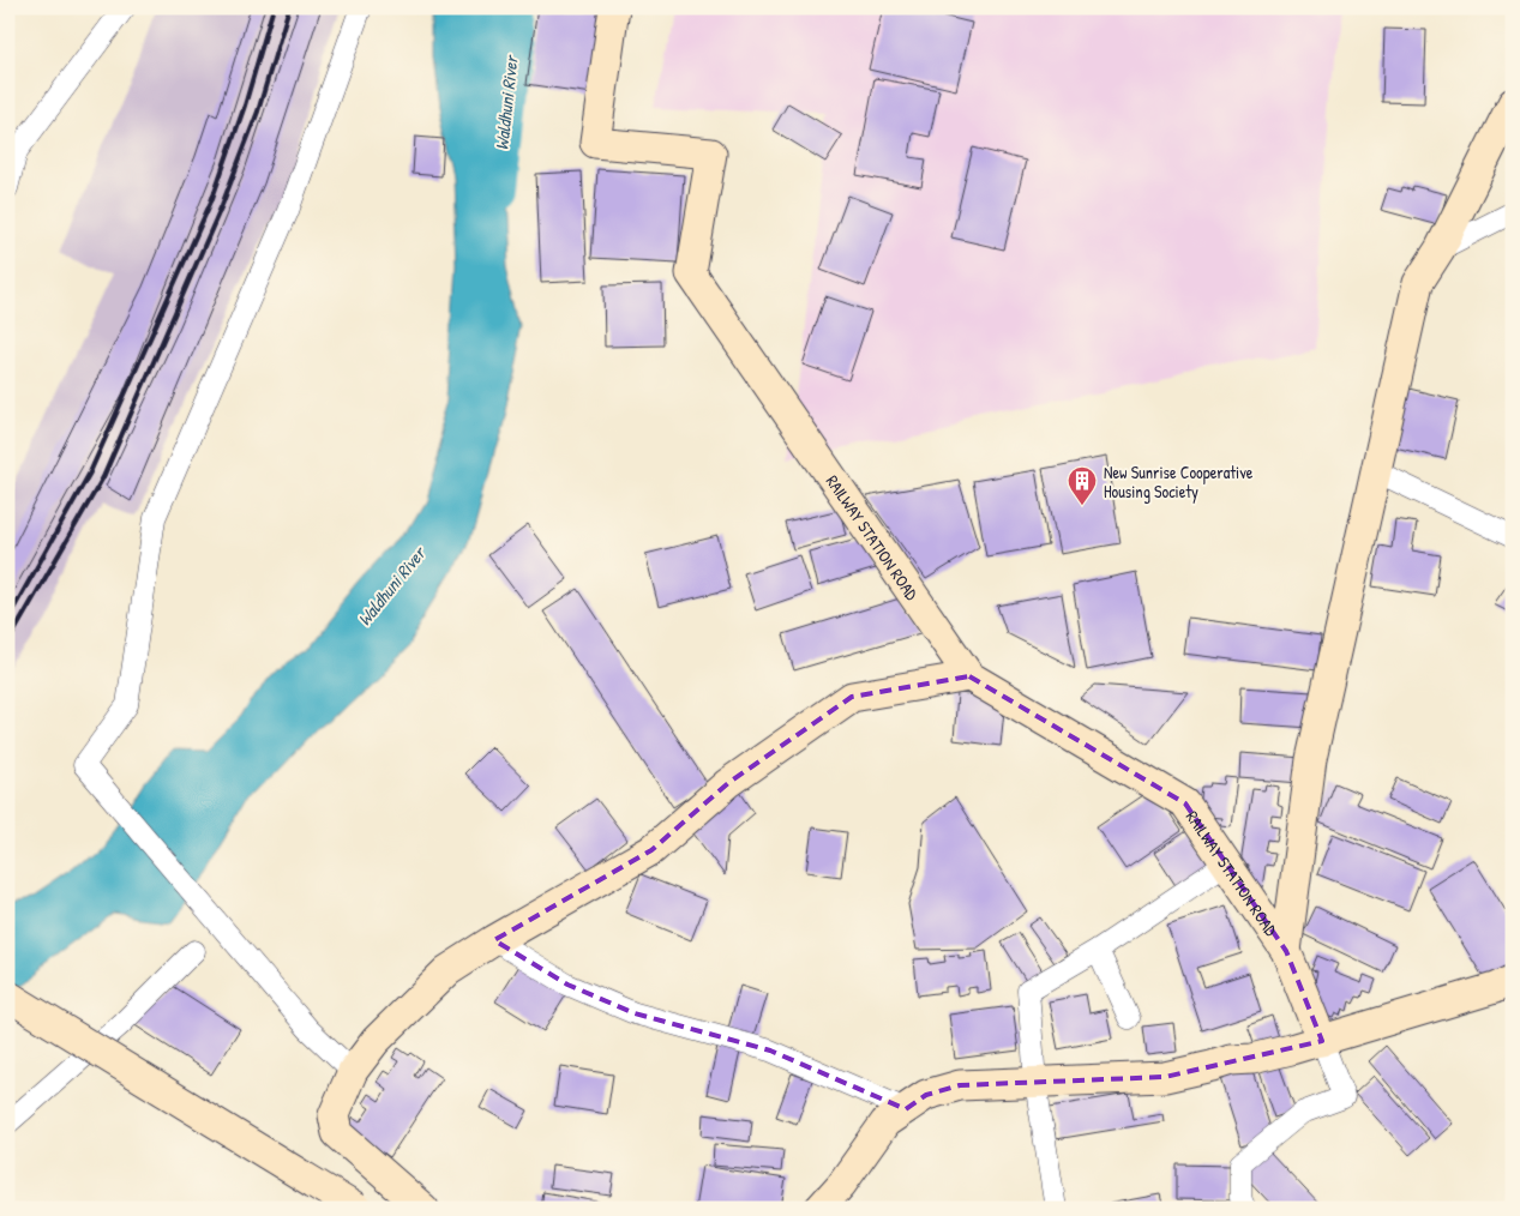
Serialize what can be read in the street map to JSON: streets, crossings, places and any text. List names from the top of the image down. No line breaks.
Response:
{"streets":{"street":["RAILWAY STATION ROAD"]},"water":["Waldhuni River"],"places":{"building":["New Sunrise Cooperative Housing Society"]}}
